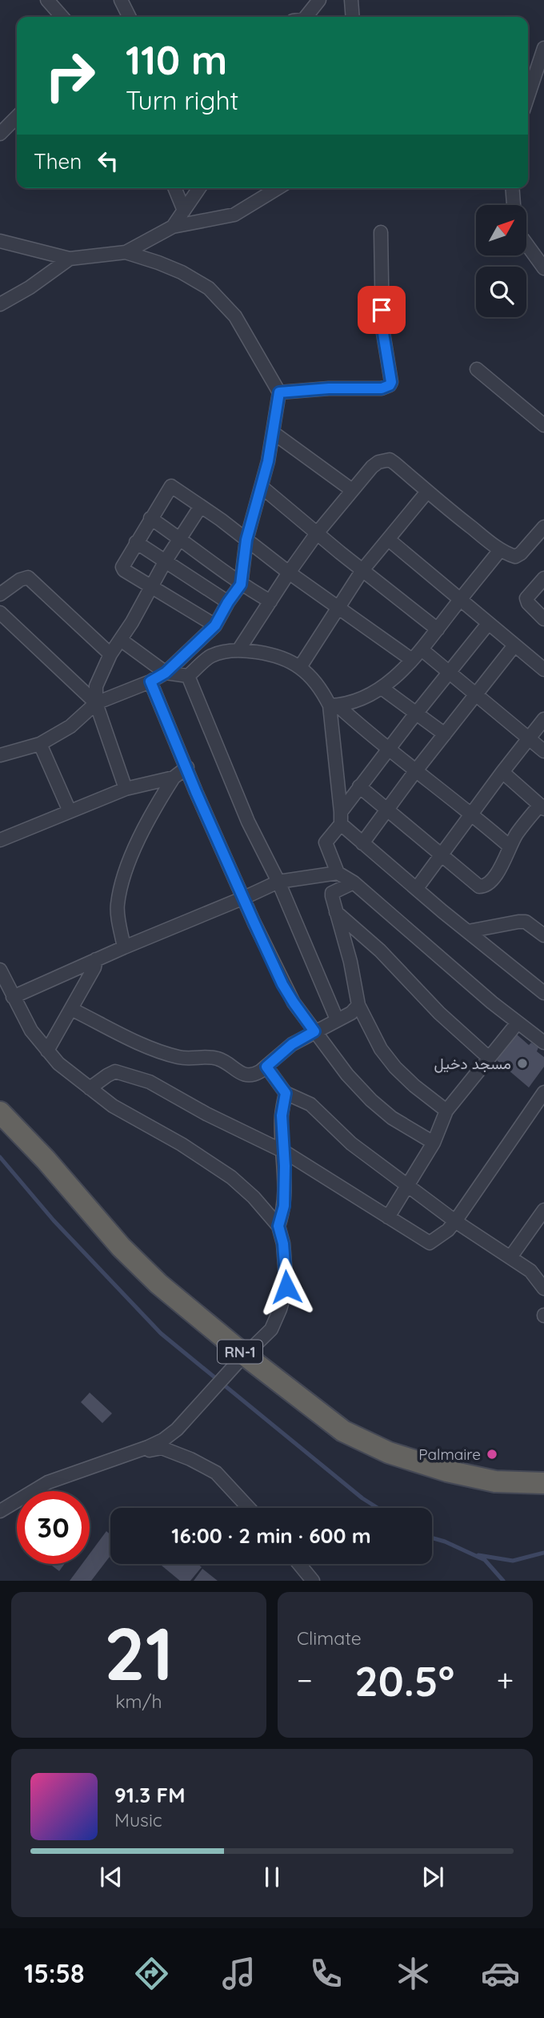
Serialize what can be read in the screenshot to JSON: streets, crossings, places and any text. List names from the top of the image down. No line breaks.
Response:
{"streets":{"highway":["RN-1"]},"places":["مسجد دخيل","Palmaire"],"north":"top right","page":{"turn":["110 m","Turn right"],"then":"Then","limit":"30","trip":"16:00 · 2 min · 600 m","tile":[["21","km/h"],"Climate"],"heat":["−","20.5°","+"],"song":["91.3 FM","Music"],"tabs":"15:58"}}
